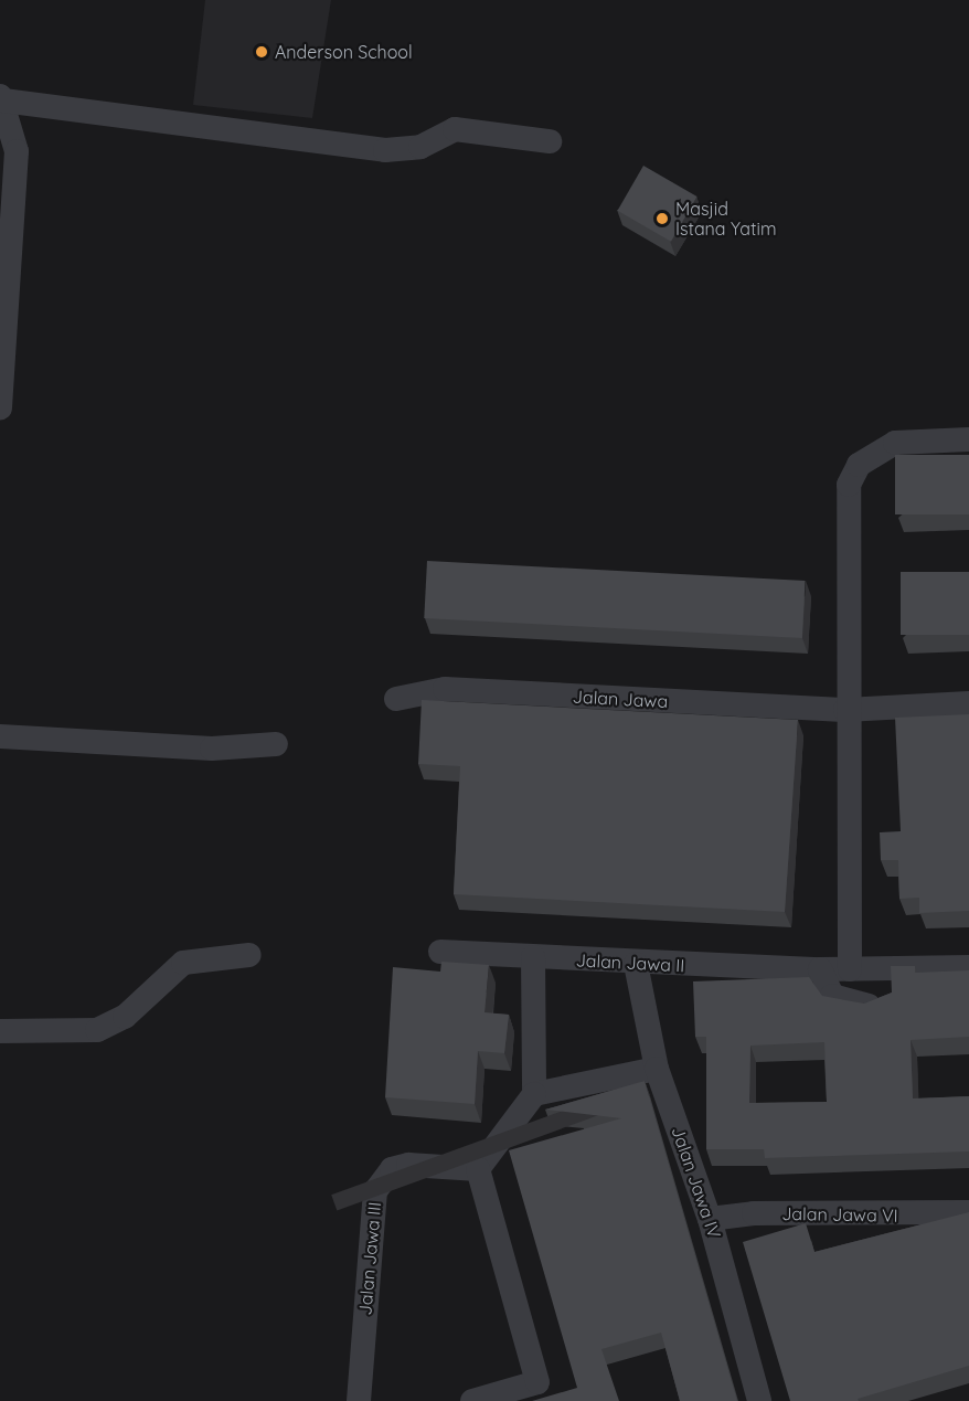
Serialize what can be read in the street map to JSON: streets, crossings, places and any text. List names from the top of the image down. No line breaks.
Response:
{"streets":{"street":["Jalan Jawa","Jalan Jawa II","Jalan Jawa IV","Jalan Jawa VI","Jalan Jawa III"]},"crossings":[["Jalan Jawa II","Jalan Jawa IV"],["Jalan Jawa IV","Jalan Jawa VI"]],"places":["Anderson School","Masjid Istana Yatim"]}
